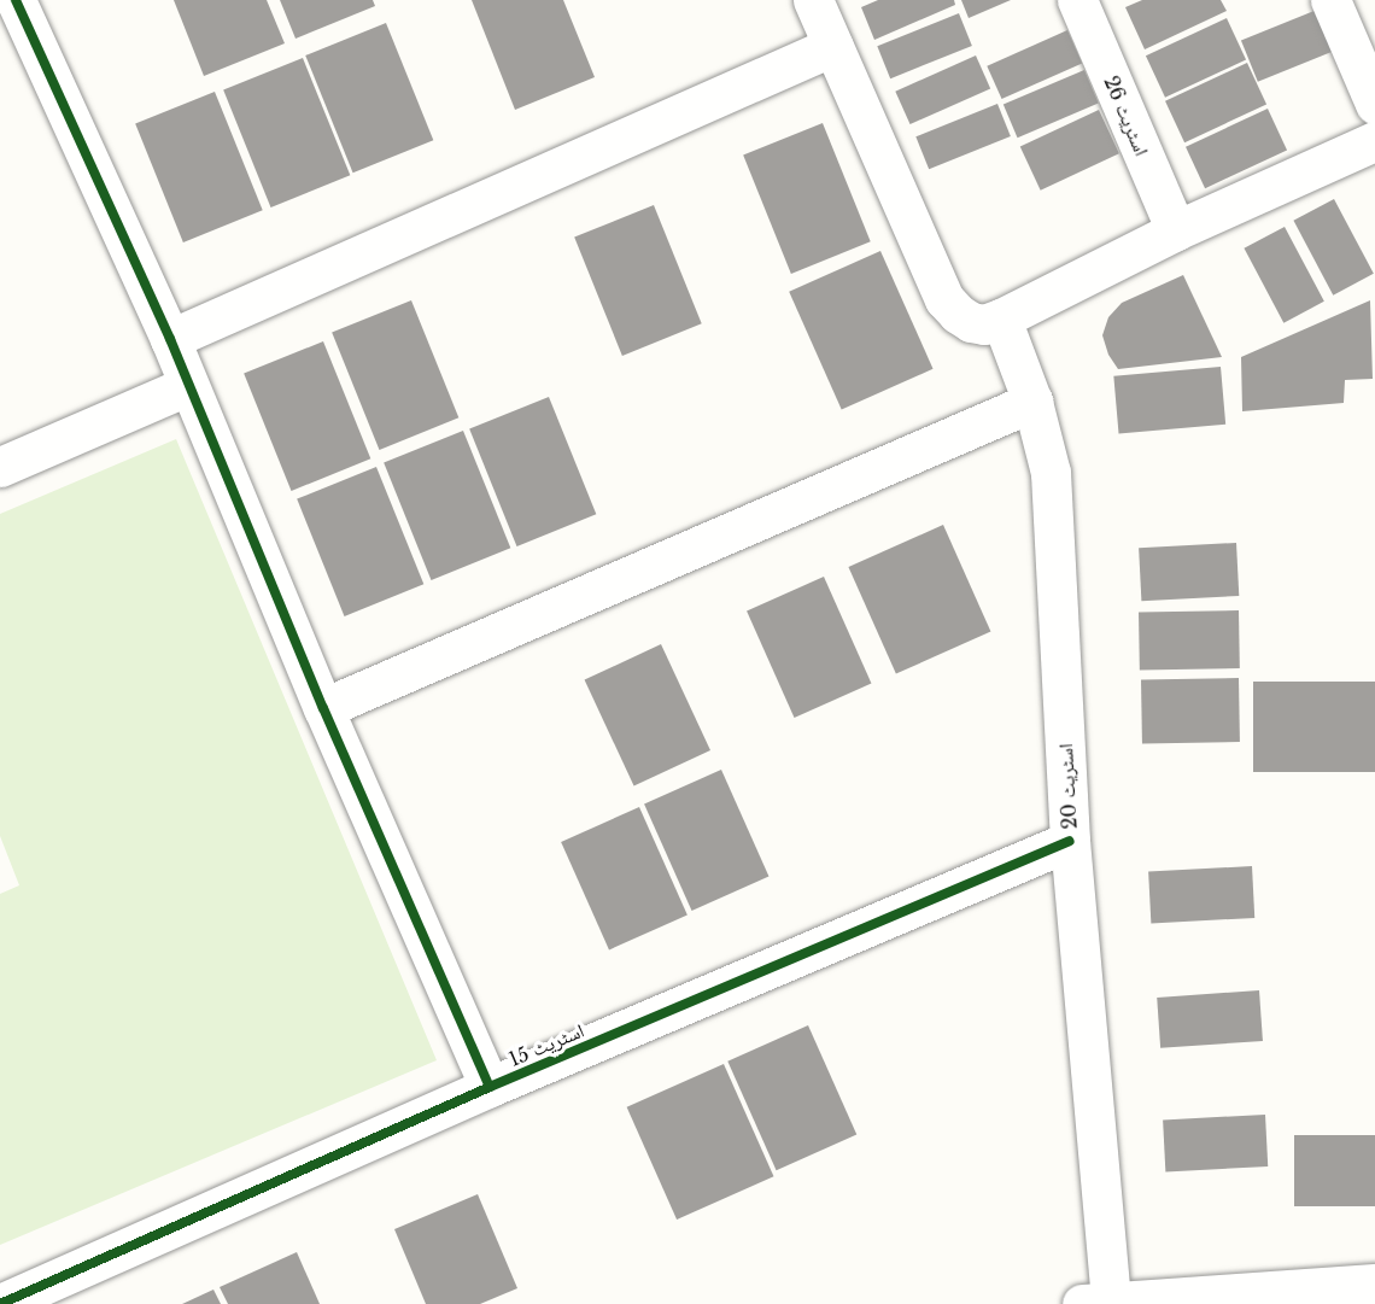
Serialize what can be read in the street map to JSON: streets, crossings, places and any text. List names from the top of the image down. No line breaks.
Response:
{"streets":{"street":["اسٹریٹ 26","اسٹریٹ 20","اسٹریٹ 15"]},"crossings":[["اسٹریٹ 20","اسٹریٹ 15"]]}
